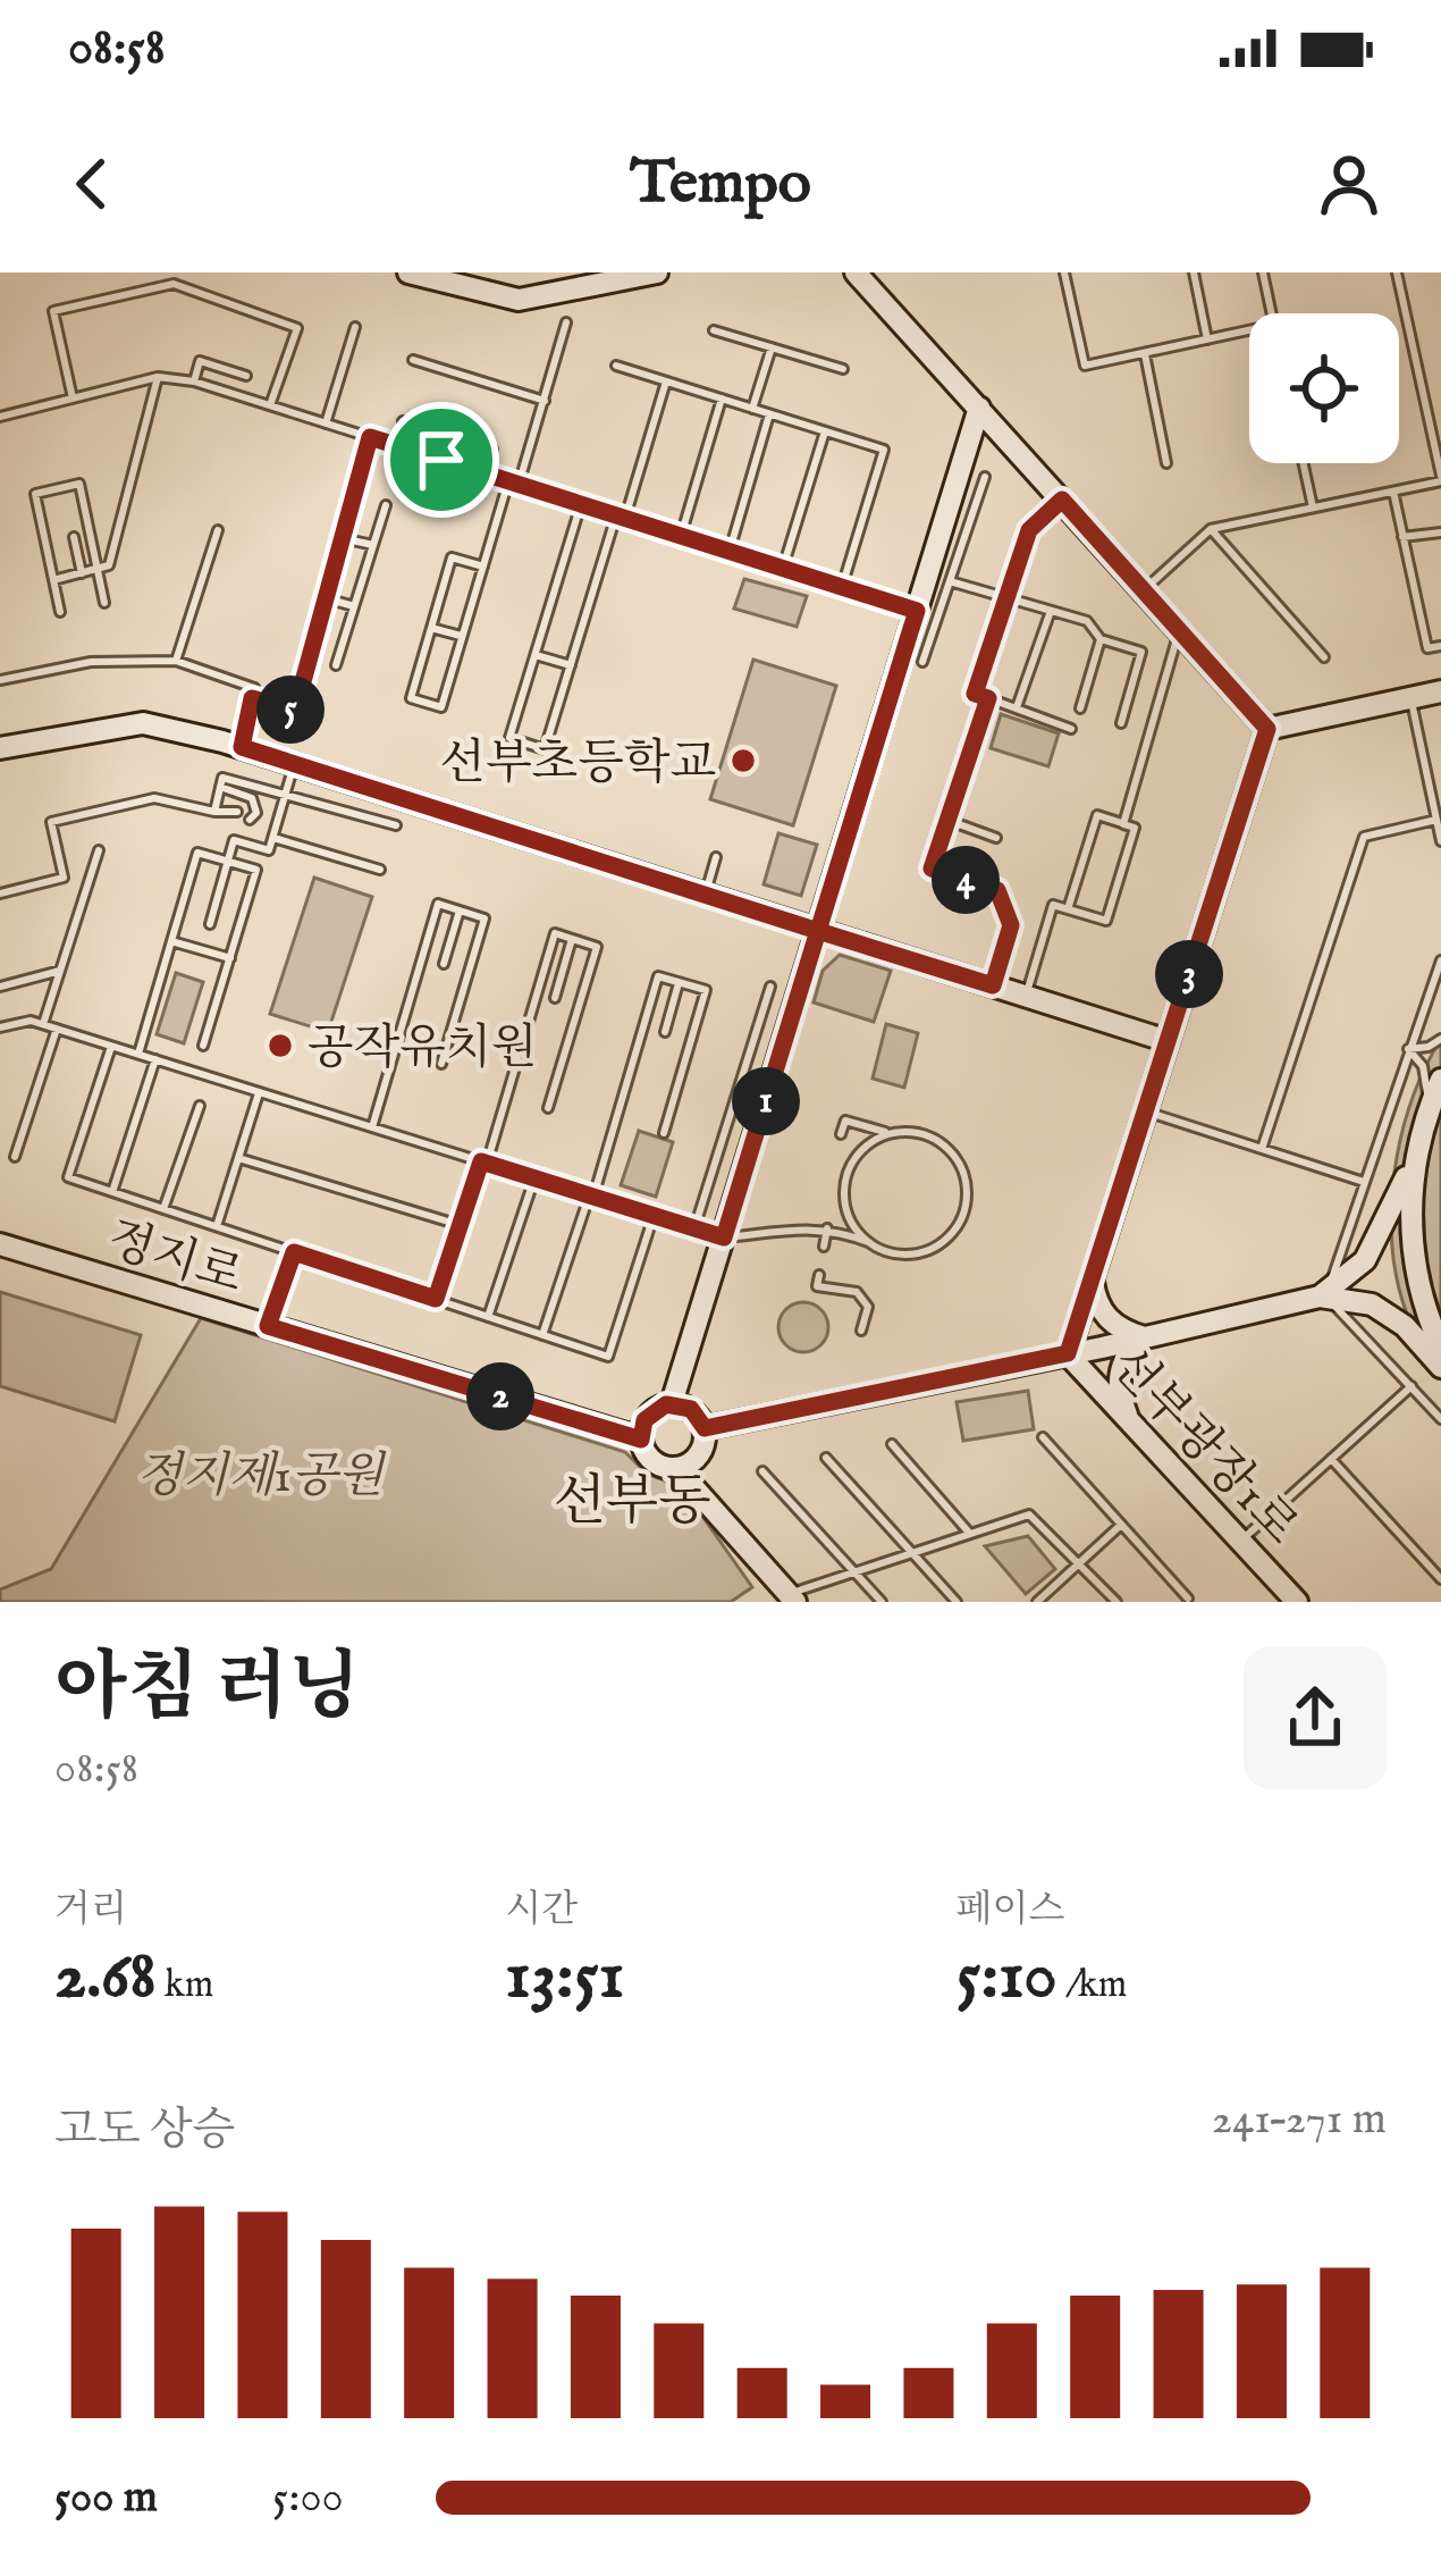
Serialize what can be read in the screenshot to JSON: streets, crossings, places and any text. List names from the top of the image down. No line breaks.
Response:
{"streets":{"street":["정지로","선부광장1로"]},"districts":["선부동"],"parks":["정지제1공원"],"places":["선부초등학교","공작유치원"],"page":{"status":"08:58","header":"Tempo","pins":["5","4","3","1","2"],"heading":["아침 러닝","08:58"],"stats":[["거리","2.68 km"],["시간","13:51"],["페이스","5:10 /km"]],"chart":["고도 상승","241–271 m"],"list":[{"name":"500 m","note":"5:00"}]}}
